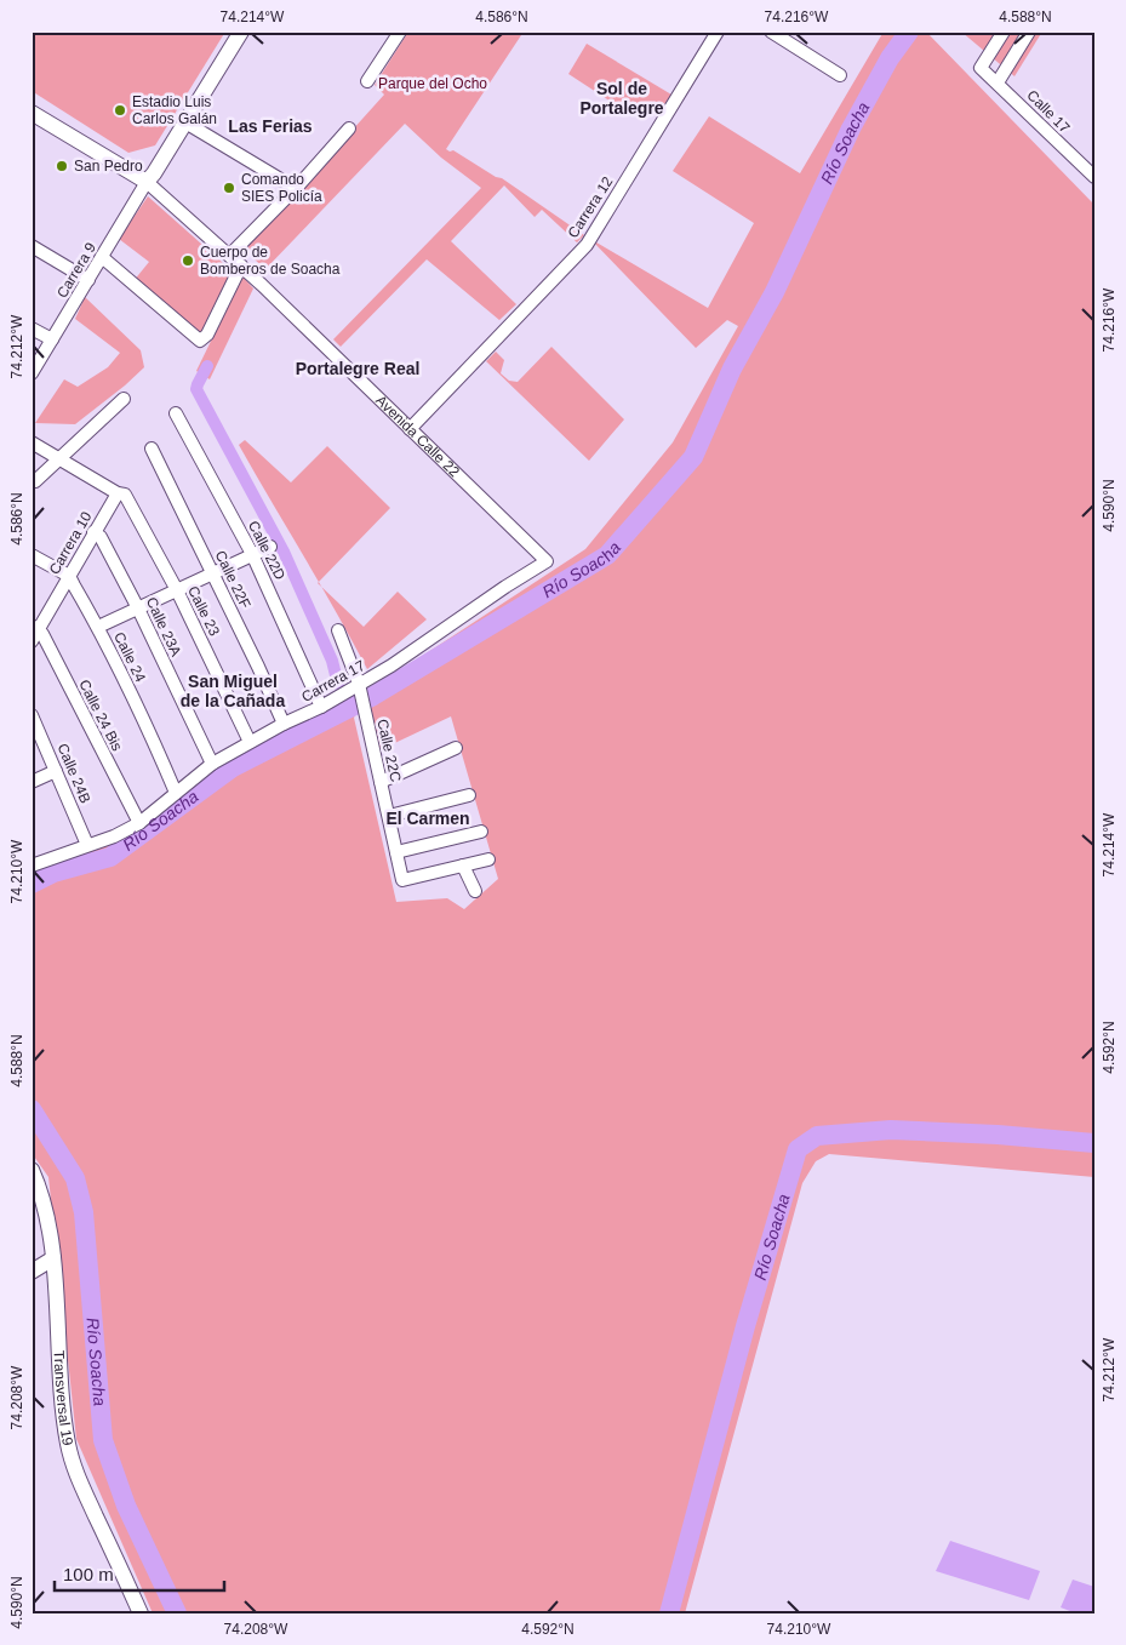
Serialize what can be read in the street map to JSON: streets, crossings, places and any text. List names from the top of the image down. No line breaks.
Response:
{"streets":{"main road":["Avenida Calle 22","Transversal 19"],"street":["Calle 17","Carrera 12","Carrera 9","Carrera 10","Calle 22D","Calle 22F","Calle 23","Calle 23A","Calle 24","Carrera 17","Calle 24 Bis","Calle 22C","Calle 24B"]},"crossings":[["Carrera 12","Avenida Calle 22"],["Carrera 9","Avenida Calle 22"],["Avenida Calle 22","Carrera 17"],["Carrera 10","Calle 23"],["Carrera 10","Calle 23A"],["Carrera 10","Calle 24"],["Carrera 10","Calle 24 Bis"],["Calle 22D","Carrera 17"],["Calle 22F","Carrera 17"],["Calle 23","Carrera 17"],["Calle 23A","Carrera 17"],["Calle 24","Carrera 17"],["Carrera 17","Calle 24 Bis"],["Carrera 17","Calle 22C"],["Carrera 17","Calle 24B"]],"districts":["Sol de Portalegre","Las Ferias","Portalegre Real","San Miguel de la Cañada","El Carmen"],"water":["Río Soacha"],"parks":["Parque del Ocho"],"places":["Estadio Luis Carlos Galán","San Pedro","Comando SIES Policía","Cuerpo de Bomberos de Soacha"],"scale_bar":"100 m","coordinates":["74.214°W","4.586°N","74.216°W","4.588°N","74.212°W","4.590°N","74.210°W","4.592°N","74.208°W"]}
